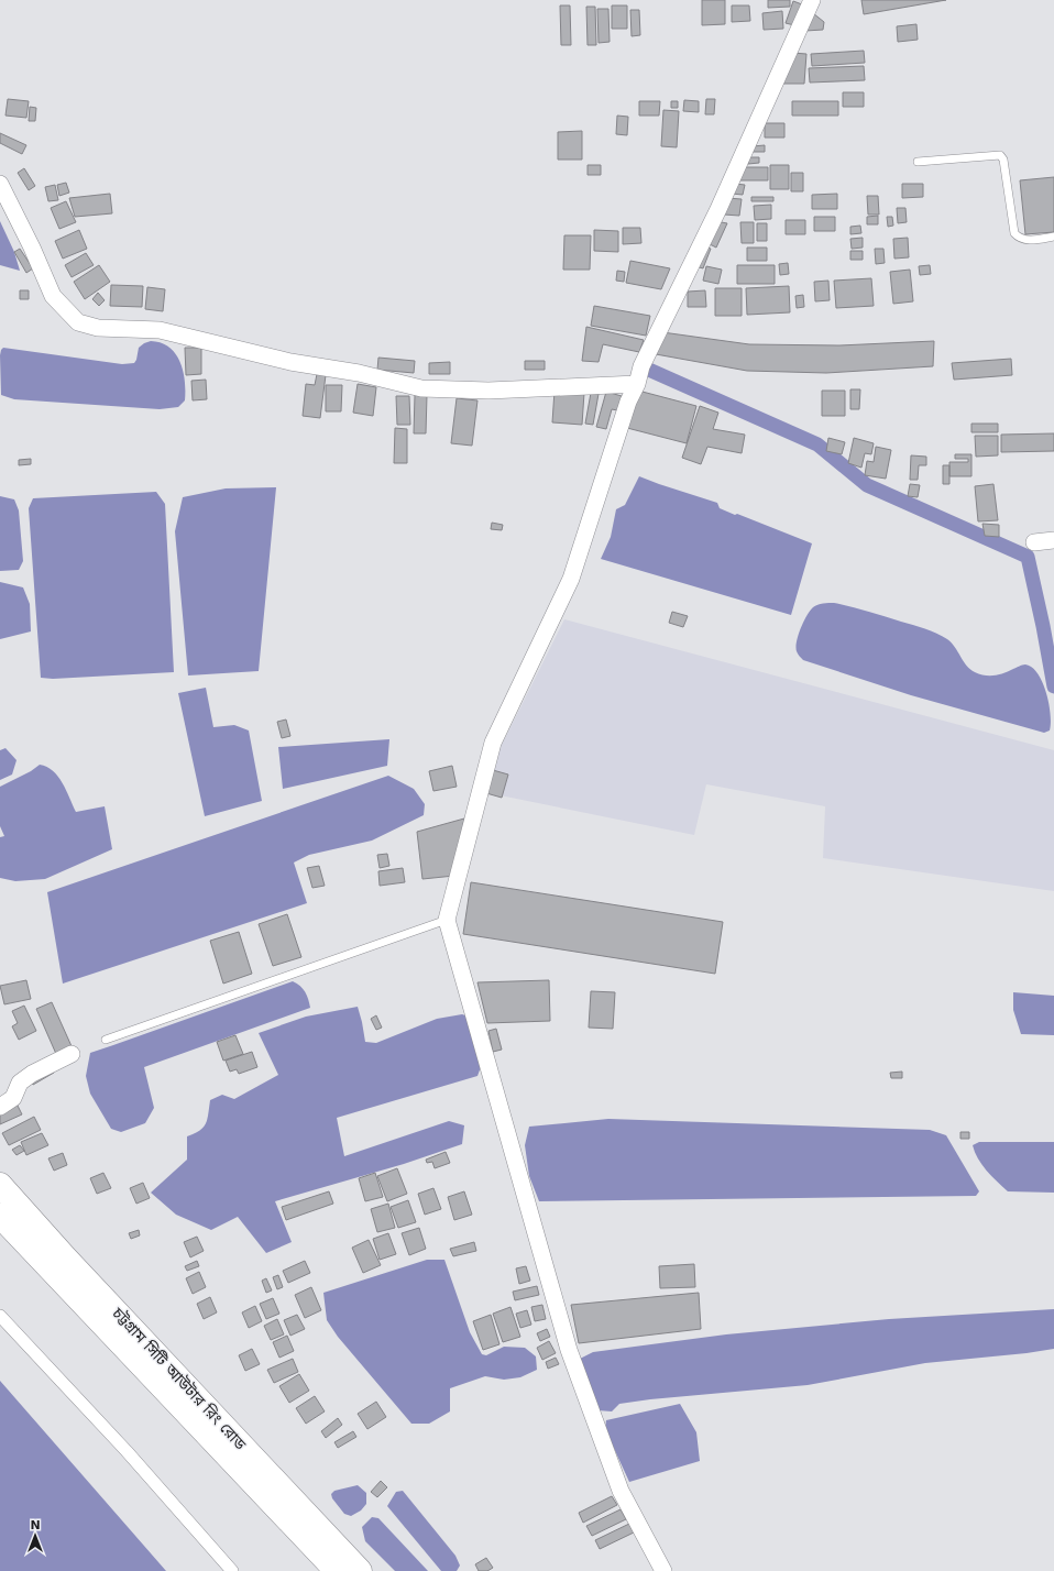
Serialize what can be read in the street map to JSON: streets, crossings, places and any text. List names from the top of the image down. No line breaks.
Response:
{"streets":{"main road":["চট্টগ্রাম সিটি আউটার রিং রোড"]},"north":"top"}
